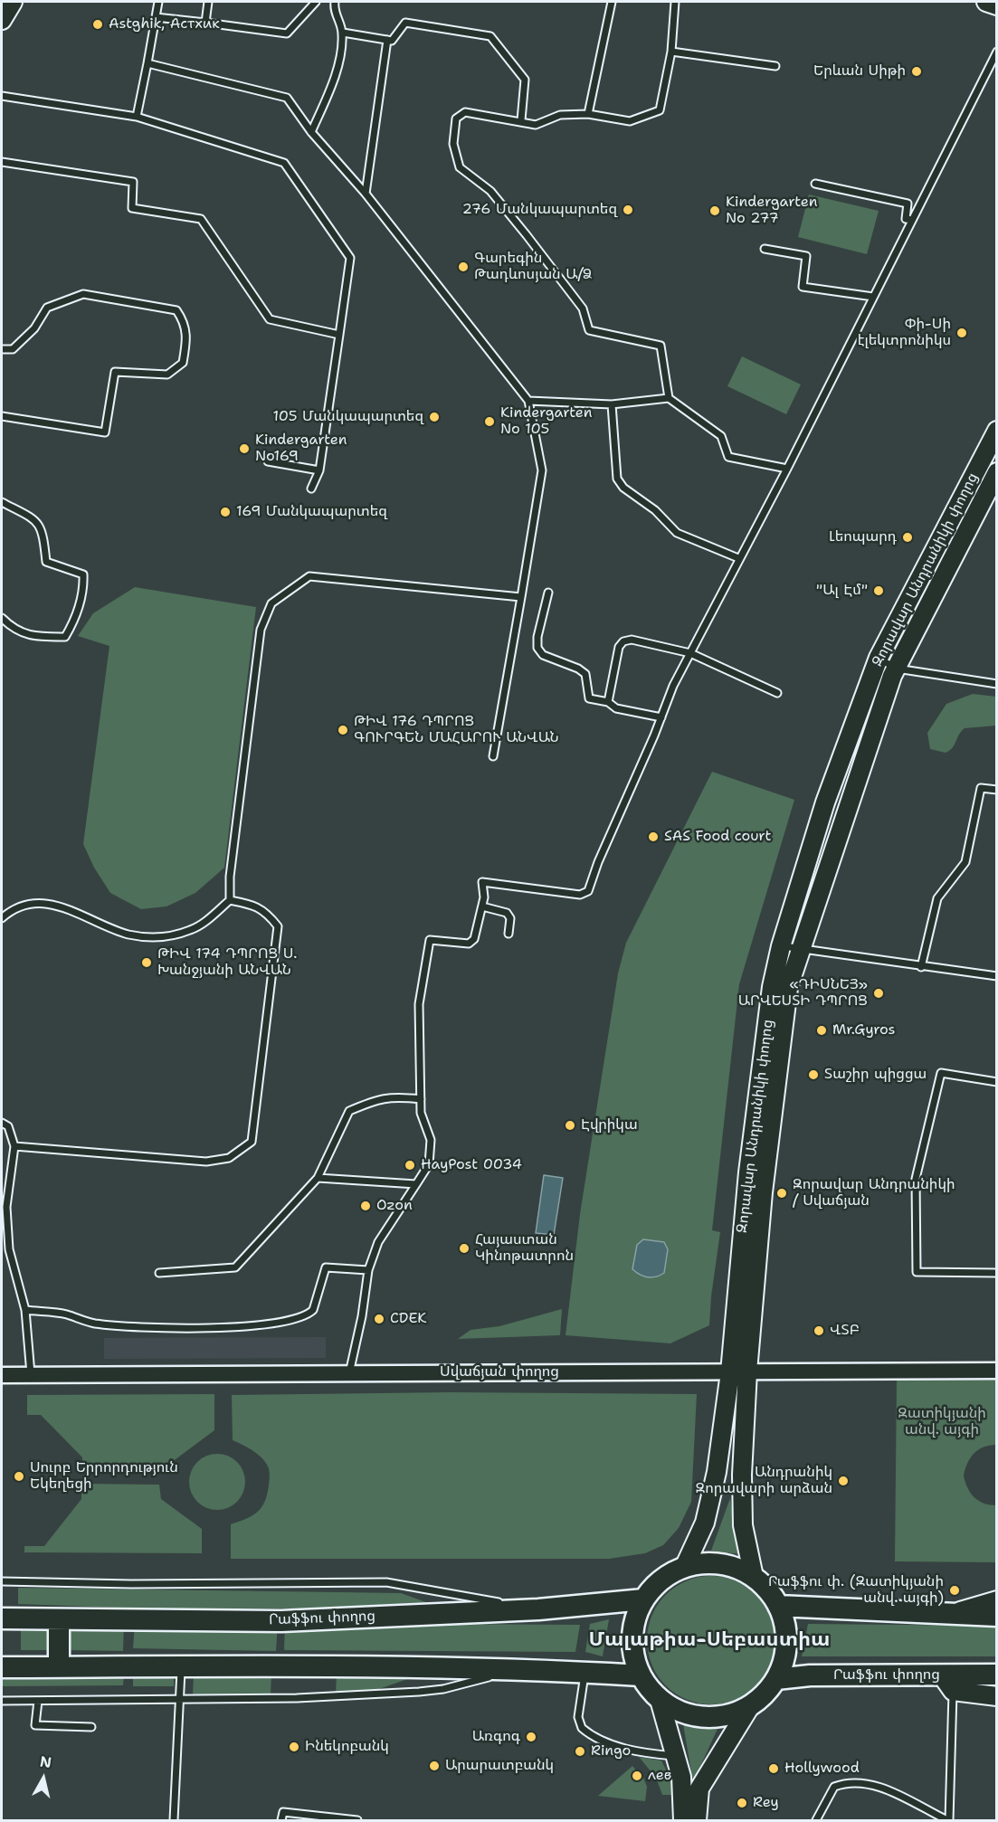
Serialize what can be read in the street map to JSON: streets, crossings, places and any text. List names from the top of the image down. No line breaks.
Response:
{"streets":{"main road":["Զորավար Անդրանիկի փողոց","Րաֆֆու փողոց"],"street":["Սվաճյան փողոց"]},"crossings":[["Զորավար Անդրանիկի փողոց","Սվաճյան փողոց"],["Զորավար Անդրանիկի փողոց","Րաֆֆու փողոց"]],"districts":["Մալաթիա-Սեբաստիա"],"parks":["Զատիկյանի անվ. այգի"],"places":["Astghik, Астхик","Երևան Սիթի","276 Մանկապարտեզ","Kindergarten No 277","Գարեգին Թադևոսյան Ա/Ձ","Փի-Սի էլեկտրոնիկս","105 Մանկապարտեզ","Kindergarten No 105","Kindergarten No169","169 Մանկապարտեզ","Լեոպարդ","\"Ալ Էմ\"","ԹԻՎ 176 ԴՊՐՈՑ ԳՈՒՐԳԵՆ ՄԱՀԱՐՈՒ ԱՆՎԱՆ","SAS Food court","ԹԻՎ 174 ԴՊՐՈՑ Ս. Խանջյանի ԱՆՎԱՆ","«ԴԻՍՆԵՅ» ԱՐՎԵՍՏԻ ԴՊՐՈՑ","Mr.Gyros","Տաշիր պիցցա","Էվրիկա","HayPost 0034","Զորավար Անդրանիկի / Սվաճյան","Ozon","Հայաստան Կինոթատրոն","CDEK","ՎՏԲ","Սուրբ Երրորդություն Եկեղեցի","Անդրանիկ Զորավարի արձան","Րաֆֆու փ. (Զատիկյանի անվ. այգի)","Առգոգ","Ինեկոբանկ","Ringo","Արարատբանկ","Hollywood","лев","Rey"],"north":"top"}
